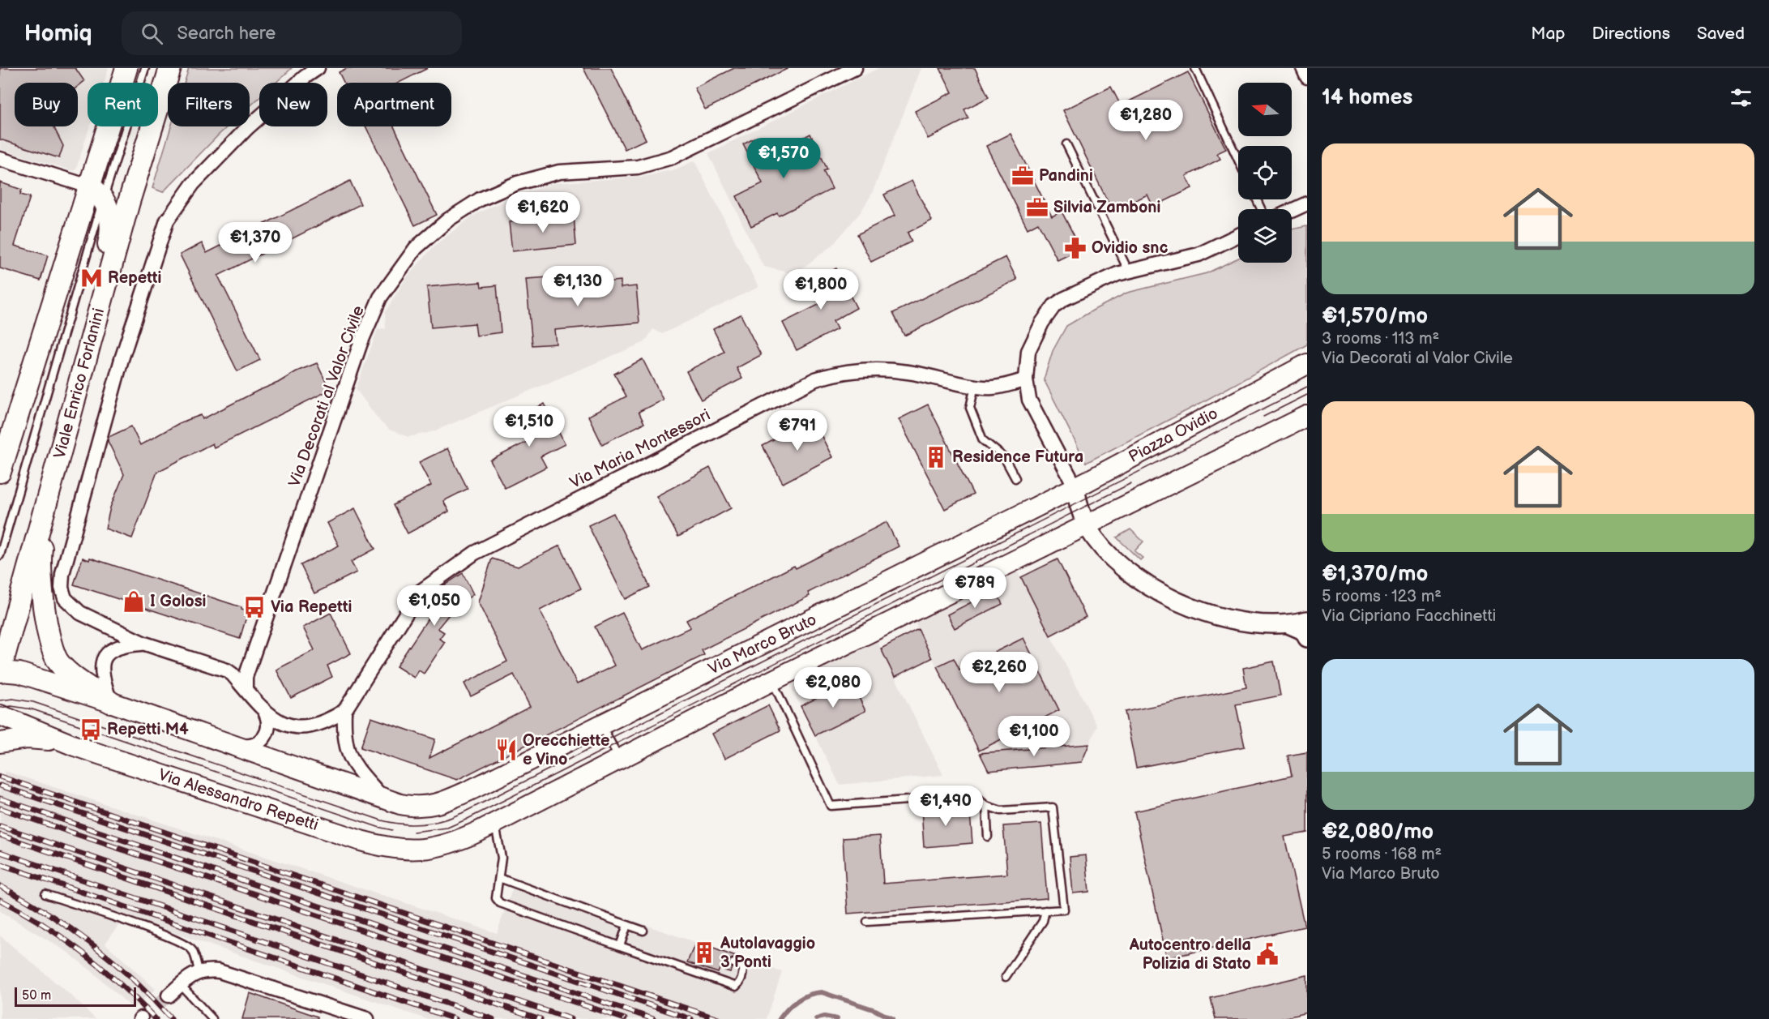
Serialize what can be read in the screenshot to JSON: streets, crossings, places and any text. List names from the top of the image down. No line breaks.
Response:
{"streets":{"main road":["Viale Enrico Forlanini","Piazza Ovidio","Via Marco Bruto","Via Alessandro Repetti"],"street":["Via Decorati al Valor Civile","Via Maria Montessori"]},"crossings":[["Piazza Ovidio","Via Marco Bruto"]],"places":{"office":["Pandini","Silvia Zamboni"],"pharmacy":["Ovidio snc"],"metro station":["Repetti"],"building":["Residence Futura","Autolavaggio 3 Ponti"],"shop":["I Golosi"],"bus stop":["Via Repetti","Repetti M4"],"restaurant":["Orecchiette e Vino"],"public building":["Autocentro della Polizia di Stato"]},"scale_bar":"50 m","north":"left","page":{"header":"Homiq","search":"Search here","nav":["Map","Directions","Saved"],"heading":"14 homes","chip":["Buy","Rent","Filters","New","Apartment"],"price":["€1,280","€1,570","€1,620","€1,370","€1,130","€1,800","€1,510","€791","€789","€1,050","€2,260","€2,080","€1,100","€1,490"],"list":[{"name":"€1,570/mo","note":"3 rooms · 113 m² · Via Decorati al Valor Civile"},{"name":"€1,370/mo","note":"5 rooms · 123 m² · Via Cipriano Facchinetti"},{"name":"€2,080/mo","note":"5 rooms · 168 m² · Via Marco Bruto"}],"scale":"50 m"}}
